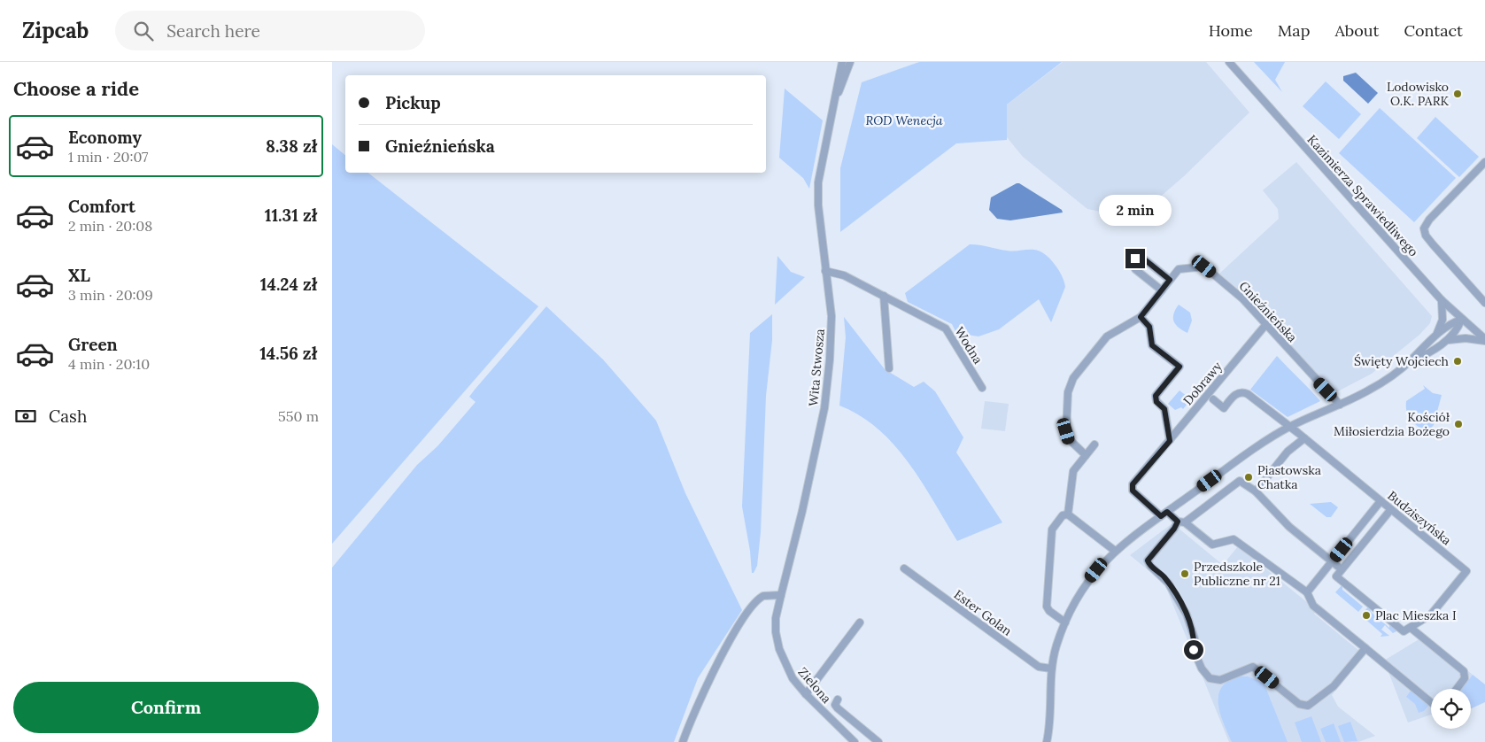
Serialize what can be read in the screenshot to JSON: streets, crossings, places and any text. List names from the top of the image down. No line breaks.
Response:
{"streets":{"street":["Kazimierza Sprawiedliwego","Gnieźnieńska","Wodna","Wita Stwosza","Dobrawy","Budziszyńska","Ester Golan","Zielona"]},"crossings":[["Gnieźnieńska","Dobrawy"],["Wodna","Wita Stwosza"],["Wita Stwosza","Zielona"]],"parks":["ROD Wenecja"],"places":["Lodowisko O.K. PARK","Święty Wojciech","Kościół Miłosierdzia Bożego","Piastowska Chatka","Przedszkole Publiczne nr 21","Plac Mieszka I"],"page":{"header":"Zipcab","search":"Search here","nav":["Home","Map","About","Contact"],"heading":"Choose a ride","banner":["Pickup","Gnieźnieńska"],"list":[{"name":"Economy","note":"1 min · 20:07","value":"8.38 zł"},{"name":"Comfort","note":"2 min · 20:08","value":"11.31 zł"},{"name":"XL","note":"3 min · 20:09","value":"14.24 zł"},{"name":"Green","note":"4 min · 20:10","value":"14.56 zł"}],"bubble":"2 min","pay":["Cash","550 m"],"buttons":"Confirm"}}
